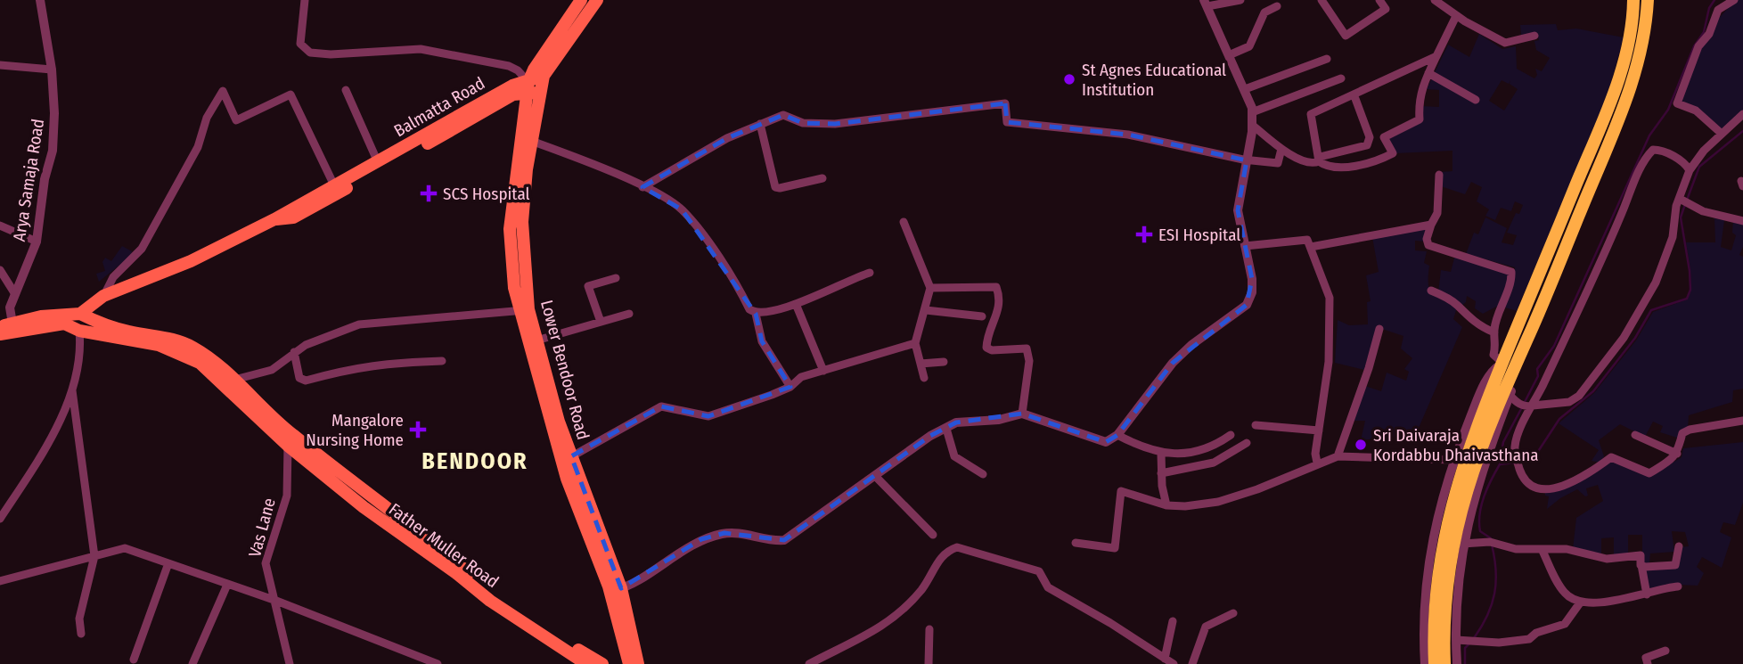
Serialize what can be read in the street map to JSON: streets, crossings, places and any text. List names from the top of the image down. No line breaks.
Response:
{"streets":{"main road":["Balmatta Road","Lower Bendoor Road","Father Muller Road"],"street":["Arya Samaja Road","Vas Lane"]},"crossings":[["Balmatta Road","Lower Bendoor Road"],["Vas Lane","Father Muller Road"]],"districts":["BENDOOR"],"places":{"other":["St Agnes Educational Institution","Sri Daivaraja Kordabbu Dhaivasthana"],"health":["SCS Hospital","ESI Hospital","Mangalore Nursing Home"]}}
